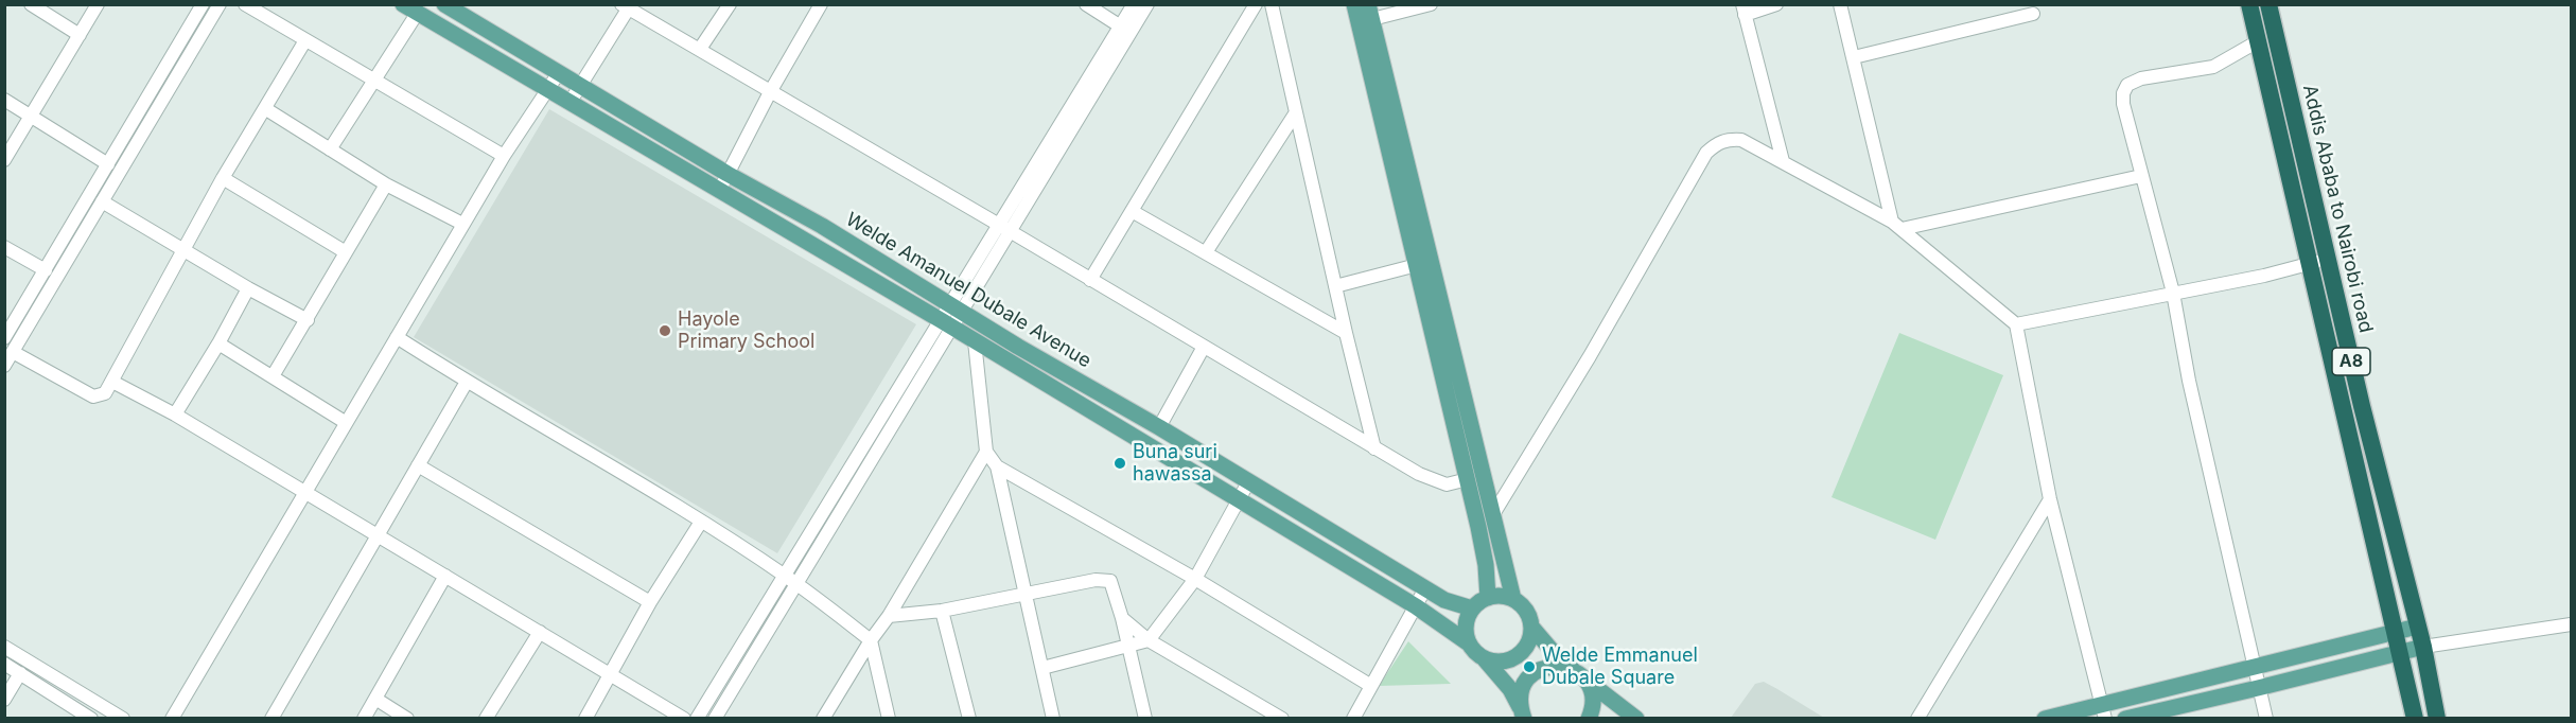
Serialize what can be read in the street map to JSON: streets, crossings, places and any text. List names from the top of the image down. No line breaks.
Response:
{"streets":{"highway":["Addis Ababa to Nairobi road","A8"],"main road":["Welde Amanuel Dubale Avenue"]},"places":["Hayole Primary School","Buna suri hawassa","Welde Emmanuel Dubale Square"]}
